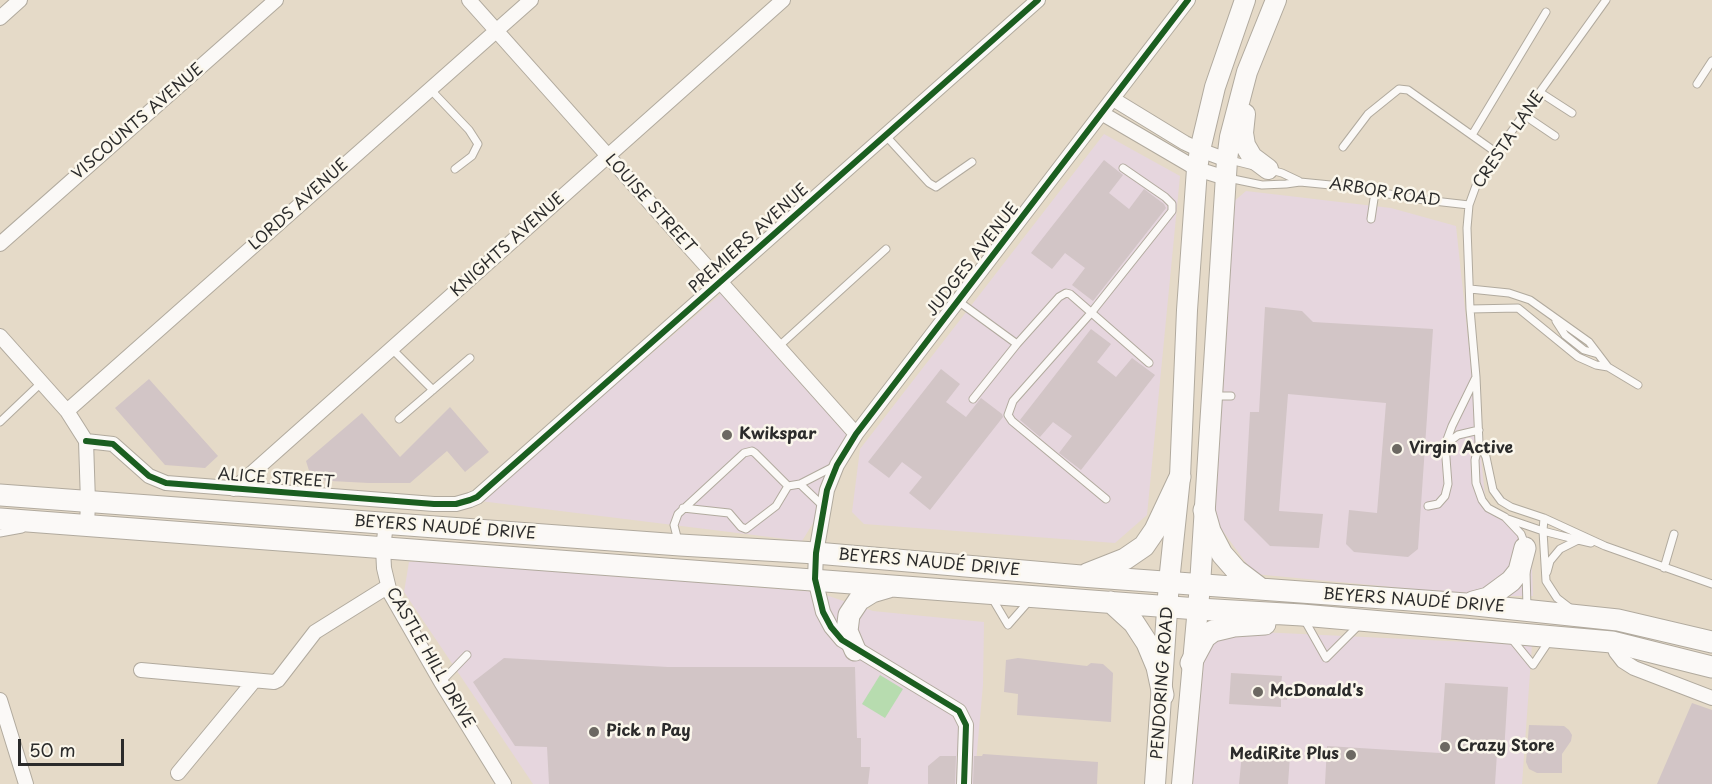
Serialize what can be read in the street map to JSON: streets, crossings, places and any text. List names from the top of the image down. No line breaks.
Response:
{"streets":{"main road":["BEYERS NAUDÉ DRIVE","PENDORING ROAD"],"street":["VISCOUNTS AVENUE","ARBOR ROAD","LOUISE STREET","LORDS AVENUE","PREMIERS AVENUE","KNIGHTS AVENUE","JUDGES AVENUE","ALICE STREET","CASTLE HILL DRIVE"],"lane":["CRESTA LANE"]},"crossings":[["CRESTA LANE","ARBOR ROAD"],["CRESTA LANE","BEYERS NAUDÉ DRIVE"],["ARBOR ROAD","JUDGES AVENUE"],["LOUISE STREET","LORDS AVENUE"],["LOUISE STREET","PREMIERS AVENUE"],["LOUISE STREET","KNIGHTS AVENUE"],["LOUISE STREET","JUDGES AVENUE"],["PREMIERS AVENUE","ALICE STREET"],["KNIGHTS AVENUE","ALICE STREET"],["JUDGES AVENUE","BEYERS NAUDÉ DRIVE"],["BEYERS NAUDÉ DRIVE","CASTLE HILL DRIVE"],["BEYERS NAUDÉ DRIVE","PENDORING ROAD"]],"places":["Kwikspar","Virgin Active","McDonald's","Pick n Pay","Crazy Store","MediRite Plus"],"scale_bar":"50 m"}
